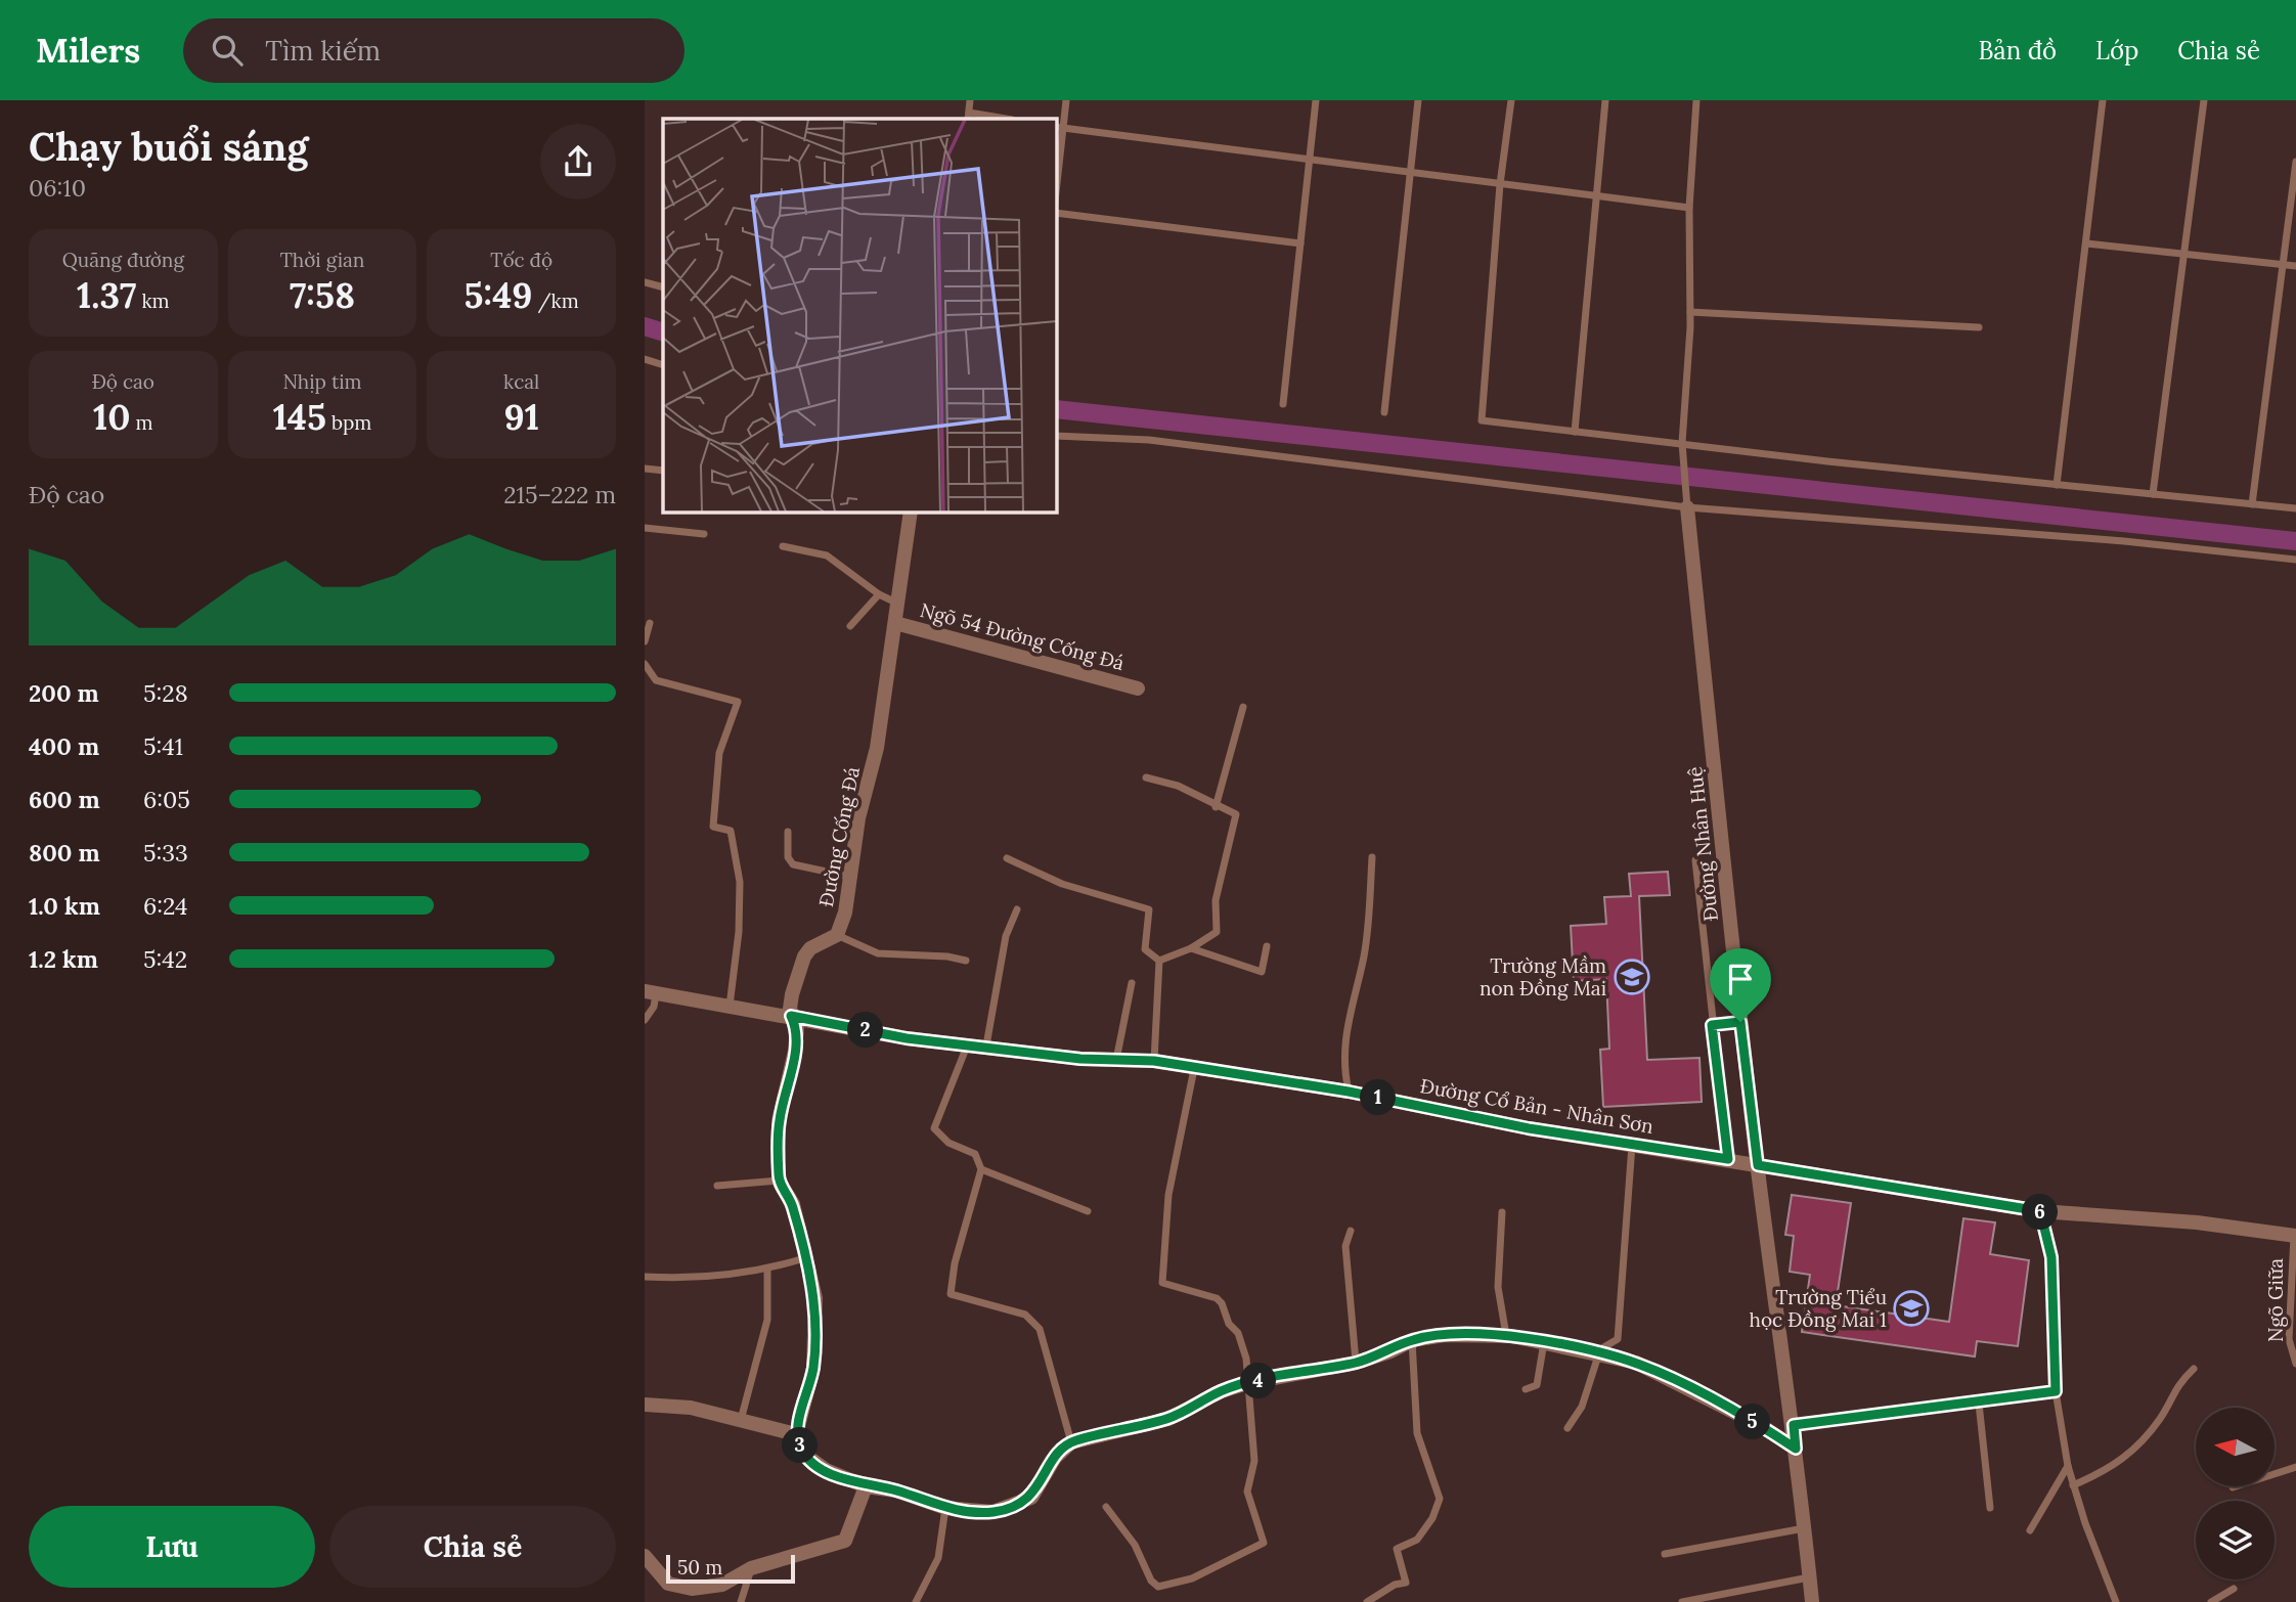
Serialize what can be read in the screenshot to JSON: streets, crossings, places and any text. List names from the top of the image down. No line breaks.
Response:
{"streets":{"street":["Ngõ 54 Đường Cống Đá","Đường Cống Đá","Đường Nhân Huệ","Đường Cổ Bản - Nhân Sơn"],"lane":["Ngõ Giữa"]},"crossings":[["Ngõ 54 Đường Cống Đá","Đường Cống Đá"],["Đường Cống Đá","Đường Cổ Bản - Nhân Sơn"],["Đường Nhân Huệ","Đường Cổ Bản - Nhân Sơn"],["Đường Cổ Bản - Nhân Sơn","Ngõ Giữa"]],"places":{"school or university":["Trường Mầm non Đồng Mai","Trường Tiểu học Đồng Mai 1"]},"scale_bar":"50 m","north":"left","page":{"header":"Milers","search":"Tìm kiếm","nav":["Bản đồ","Lớp","Chia sẻ"],"heading":["Chạy buổi sáng","06:10"],"stats":[["Quãng đường","1.37 km"],["Thời gian","7:58"],["Tốc độ","5:49 /km"],["Độ cao","10 m"],["Nhịp tim","145 bpm"],["kcal","91"]],"chart":["Độ cao","215–222 m"],"list":[{"name":"200 m","note":"5:28"},{"name":"400 m","note":"5:41"},{"name":"600 m","note":"6:05"},{"name":"800 m","note":"5:33"},{"name":"1.0 km","note":"6:24"},{"name":"1.2 km","note":"5:42"}],"pins":["2","1","6","4","5","3"],"buttons":["Lưu","Chia sẻ"],"scale":"50 m"}}
